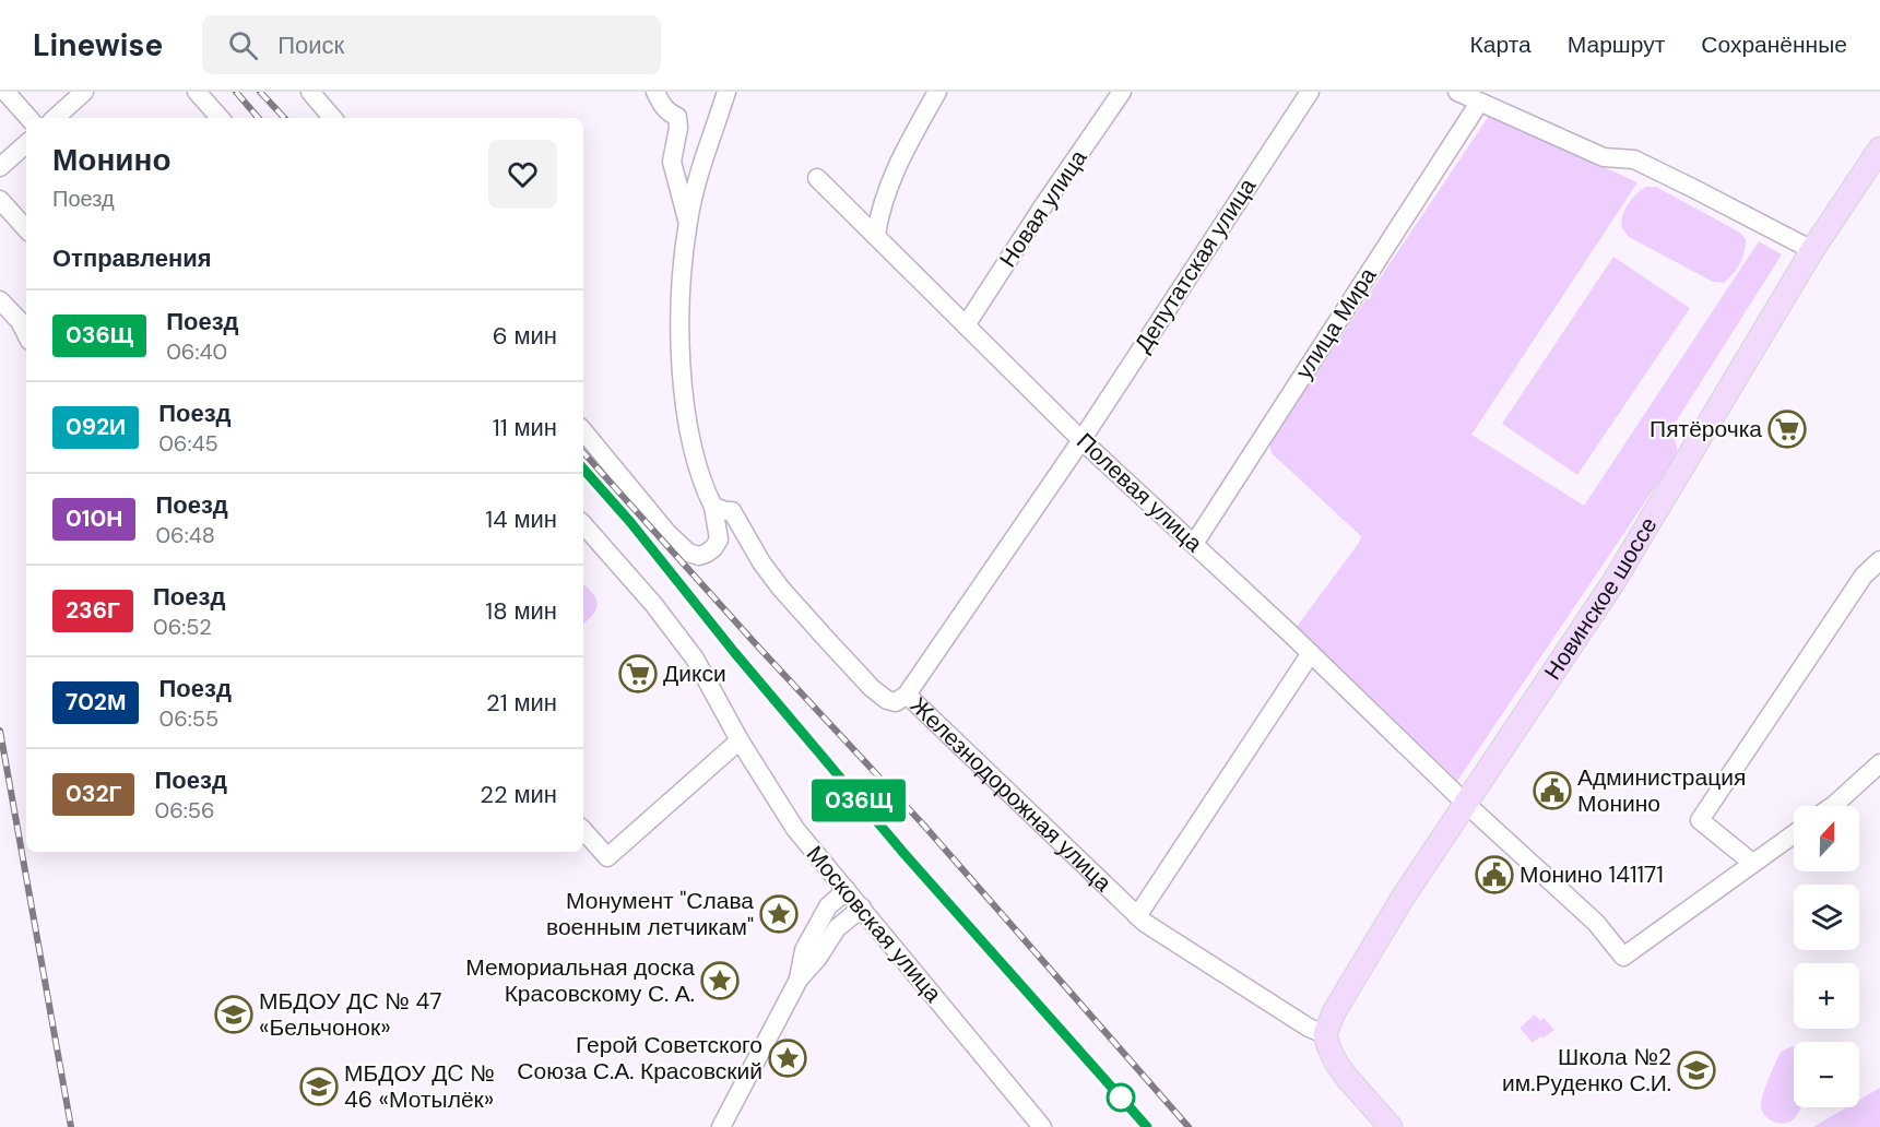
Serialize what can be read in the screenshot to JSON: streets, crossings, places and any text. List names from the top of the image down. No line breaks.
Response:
{"streets":{"main road":["Новинское шоссе","Железнодорожная улица"],"street":["Новая улица","Депутатская улица","улица Мира","Полевая улица","Московская улица"]},"crossings":[["Новая улица","Полевая улица"],["Депутатская улица","Полевая улица"],["Депутатская улица","Железнодорожная улица"],["улица Мира","Полевая улица"],["Полевая улица","Новинское шоссе"],["Новинское шоссе","Железнодорожная улица"]],"places":{"supermarket":["Пятёрочка","Дикси"],"public building":["Администрация Монино","Монино 141171"],"place":["Монумент \"Слава военным летчикам\"","Мемориальная доска Красовскому С. А.","Герой Советского Союза С.А. Красовский"],"school or university":["МБДОУ ДС № 47 «Бельчонок»","Школа №2 им.Руденко С.И.","МБДОУ ДC № 46 «Мотылёк»"]},"north":"top","page":{"header":"Linewise","search":"Поиск","nav":["Карта","Маршрут","Сохранённые"],"on_map":"036Щ","heading":[["Монино","Поезд"],"Отправления"],"list":[{"mark":"036Щ","name":"Поезд","note":"06:40","value":"6 мин"},{"mark":"092И","name":"Поезд","note":"06:45","value":"11 мин"},{"mark":"010Н","name":"Поезд","note":"06:48","value":"14 мин"},{"mark":"236Г","name":"Поезд","note":"06:52","value":"18 мин"},{"mark":"702М","name":"Поезд","note":"06:55","value":"21 мин"},{"mark":"032Г","name":"Поезд","note":"06:56","value":"22 мин"}],"map_buttons":["+","−"]}}
